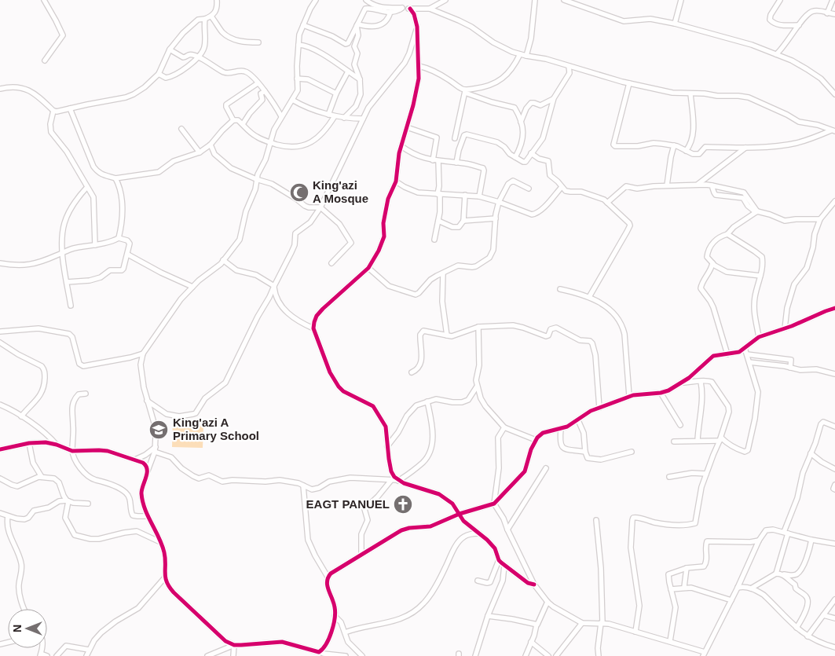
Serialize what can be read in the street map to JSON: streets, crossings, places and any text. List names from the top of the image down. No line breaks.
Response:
{"places":{"mosque":["King'azi A Mosque"],"school or university":["King'azi A Primary School"],"church":["EAGT PANUEL"]},"north":"left"}
